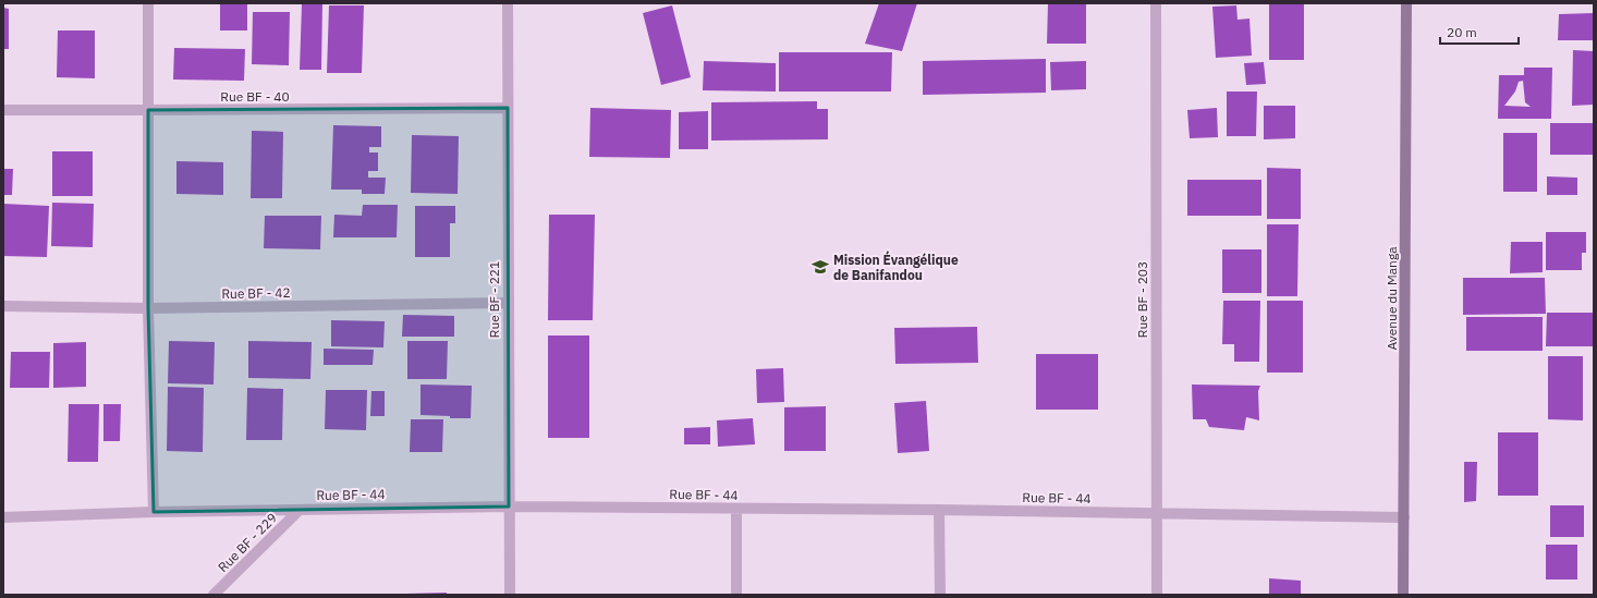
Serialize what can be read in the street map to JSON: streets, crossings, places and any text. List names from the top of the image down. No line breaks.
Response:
{"streets":{"street":["Rue BF - 40","Rue BF - 42","Avenue du Manga","Rue BF - 221","Rue BF - 203","Rue BF - 44","Rue BF - 229"]},"crossings":[["Rue BF - 40","Rue BF - 221"],["Rue BF - 42","Rue BF - 221"],["Avenue du Manga","Rue BF - 44"],["Rue BF - 221","Rue BF - 44"],["Rue BF - 203","Rue BF - 44"],["Rue BF - 44","Rue BF - 229"]],"places":{"school or university":["Mission Évangélique de Banifandou"]},"scale_bar":"20 m"}
